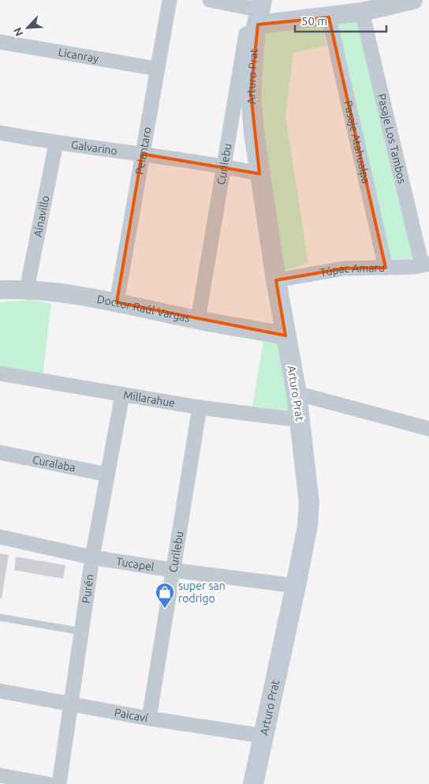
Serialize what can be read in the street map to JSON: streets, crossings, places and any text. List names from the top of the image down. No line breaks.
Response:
{"streets":{"main road":["Arturo Prat"],"street":["Licanray","Pasaje Los Tambos","Pasaje Atahualpa","Galvarino","Pelantaro","Curilebu","Ainavillo","Túpac Amaru","Doctor Raúl Vargas","Millarahue","Curalaba","Tucapel","Purén","Paicaví"]},"crossings":[["Licanray","Pelantaro"],["Arturo Prat","Galvarino"],["Arturo Prat","Curilebu"],["Arturo Prat","Túpac Amaru"],["Arturo Prat","Doctor Raúl Vargas"],["Arturo Prat","Millarahue"],["Arturo Prat","Tucapel"],["Arturo Prat","Paicaví"],["Pasaje Los Tambos","Túpac Amaru"],["Pasaje Atahualpa","Túpac Amaru"],["Galvarino","Pelantaro"],["Galvarino","Curilebu"],["Galvarino","Ainavillo"],["Pelantaro","Doctor Raúl Vargas"],["Curilebu","Doctor Raúl Vargas"],["Curilebu","Millarahue"],["Curilebu","Tucapel"],["Curilebu","Paicaví"],["Ainavillo","Doctor Raúl Vargas"],["Millarahue","Purén"],["Curalaba","Purén"],["Tucapel","Purén"],["Purén","Paicaví"]],"places":{"shop":["super san rodrigo"]},"scale_bar":"50 m","north":"bottom left"}
